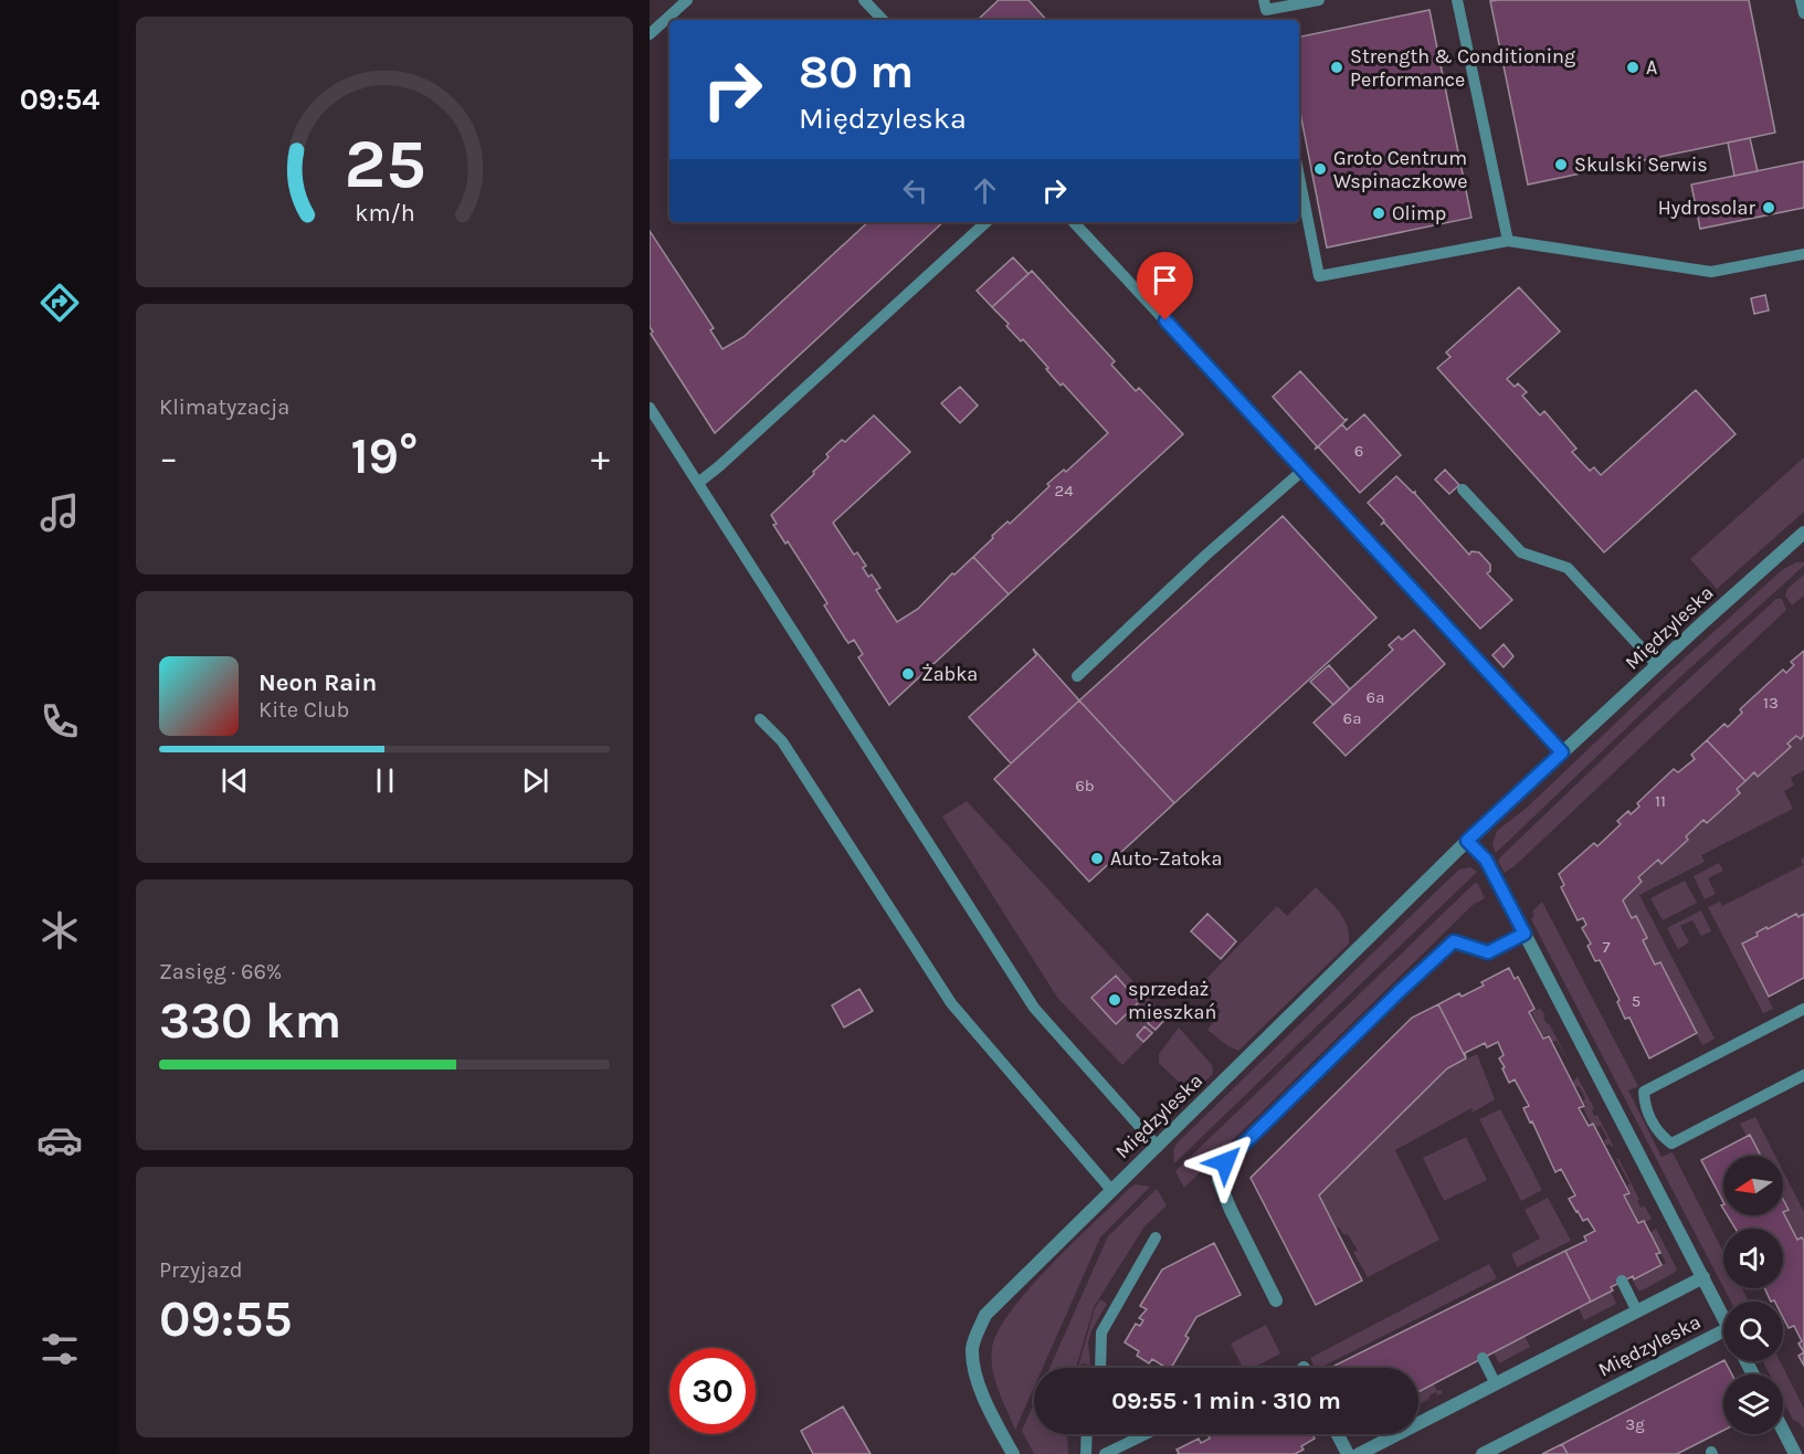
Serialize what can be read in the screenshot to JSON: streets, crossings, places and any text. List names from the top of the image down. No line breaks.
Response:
{"streets":{"street":["Międzyleska"]},"places":["Strength & Conditioning Performance","A","Skulski Serwis","Groto Centrum Wspinaczkowe","Hydrosolar","Olimp","Żabka","Auto-Zatoka","sprzedaż mieszkań"],"house_numbers":["6","24","6a","13","6a","6b","11","7","5","3g"],"north":"left","page":{"tabs":"09:54","turn":["80 m","Międzyleska"],"tile":["Klimatyzacja",["Zasięg · 66%","330 km"],["Przyjazd","09:55"]],"heat":["−","19°","+"],"song":["Neon Rain","Kite Club"],"limit":"30","trip":"09:55 · 1 min · 310 m","gauge":["25","km/h"]}}
